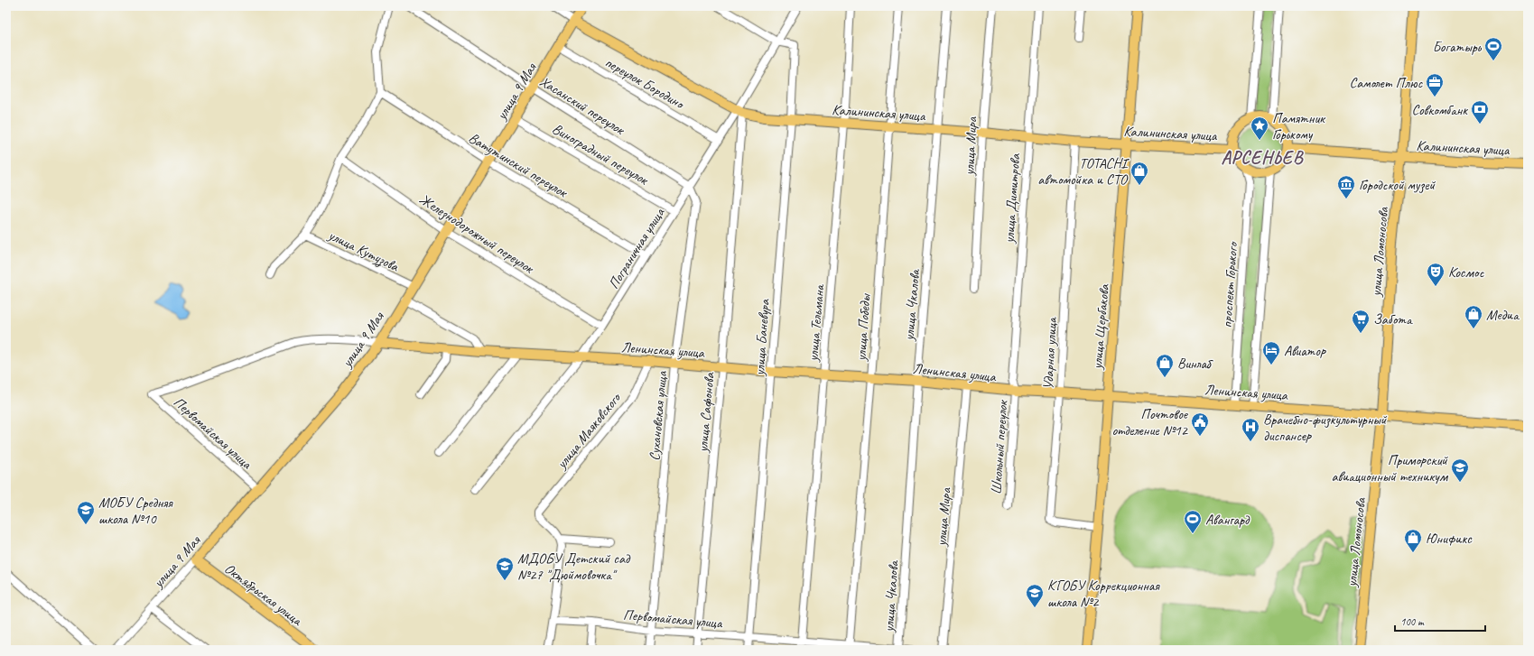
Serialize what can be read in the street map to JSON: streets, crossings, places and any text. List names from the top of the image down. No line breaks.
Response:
{"streets":{"main road":["улица 9 Мая","Калининская улица","улица Ломоносова","проспект Горького","улица Щербакова","Ленинская улица","Октябрьская улица"],"street":["переулок Бородино","Хасанский переулок","улица Мира","Виноградный переулок","Ватутинский переулок","улица Димитрова","Железнодорожный переулок","Пограничная улица","улица Кутузова","улица Чкалова","улица Тельмана","улица Победы","улица Баневура","Ударная улица","улица Сафонова","Сухановская улица","улица Маяковского","Первомайская улица","Школьный переулок"]},"crossings":[["переулок Бородино","улица 9 Мая"],["переулок Бородино","Пограничная улица"],["улица 9 Мая","Хасанский переулок"],["улица 9 Мая","Калининская улица"],["улица 9 Мая","Виноградный переулок"],["улица 9 Мая","Ватутинский переулок"],["улица 9 Мая","Железнодорожный переулок"],["улица 9 Мая","улица Кутузова"],["улица 9 Мая","Ленинская улица"],["улица 9 Мая","Первомайская улица"],["улица 9 Мая","Октябрьская улица"],["Хасанский переулок","Пограничная улица"],["Хасанский переулок","Сухановская улица"],["Калининская улица","улица Мира"],["Калининская улица","улица Димитрова"],["Калининская улица","Пограничная улица"],["Калининская улица","улица Ломоносова"],["Калининская улица","проспект Горького"],["Калининская улица","улица Чкалова"],["Калининская улица","улица Тельмана"],["Калининская улица","улица Щербакова"],["Калининская улица","улица Победы"],["Калининская улица","улица Баневура"],["Калининская улица","Ударная улица"],["Калининская улица","улица Сафонова"],["улица Мира","Ленинская улица"],["Виноградный переулок","Пограничная улица"],["Ватутинский переулок","Пограничная улица"],["улица Димитрова","Ленинская улица"],["улица Димитрова","Школьный переулок"],["Железнодорожный переулок","Пограничная улица"],["Пограничная улица","улица Баневура"],["Пограничная улица","Ленинская улица"],["Пограничная улица","улица Сафонова"],["Пограничная улица","Сухановская улица"],["улица Ломоносова","Ленинская улица"],["проспект Горького","Ленинская улица"],["улица Чкалова","Ленинская улица"],["улица Чкалова","Первомайская улица"],["улица Тельмана","Ленинская улица"],["улица Тельмана","Первомайская улица"],["улица Щербакова","Ленинская улица"],["улица Щербакова","Ударная улица"],["улица Победы","Ленинская улица"],["улица Победы","Первомайская улица"],["улица Баневура","Ленинская улица"],["улица Баневура","Первомайская улица"],["Ленинская улица","Ударная улица"],["Ленинская улица","улица Сафонова"],["Ленинская улица","Сухановская улица"],["Ленинская улица","улица Маяковского"],["Ленинская улица","Первомайская улица"],["Ленинская улица","Школьный переулок"],["улица Сафонова","Первомайская улица"],["Сухановская улица","Первомайская улица"]],"districts":["АРСЕНЬЕВ"],"places":{"sports":["Богатырь","Авангард"],"office":["Самолет Плюс"],"bank":["Совкомбанк"],"place":["Памятник Горькому"],"shop":["TOTACHI автомойка и СТО","Медиа","Винлаб","Юнификс"],"museum":["Городской музей"],"theatre":["Космос"],"supermarket":["Забота"],"hotel":["Авиатор"],"public building":["Почтовое отделение №12"],"hospital":["Врачебно-физкультурный диспансер"],"school or university":["Приморский авиационный техникум","МОБУ Средняя школа №10","МДОБУ Детский сад №27 \"Дюймовочка\"","КГОБУ Коррекционная школа №2"]},"scale_bar":"100 m"}
